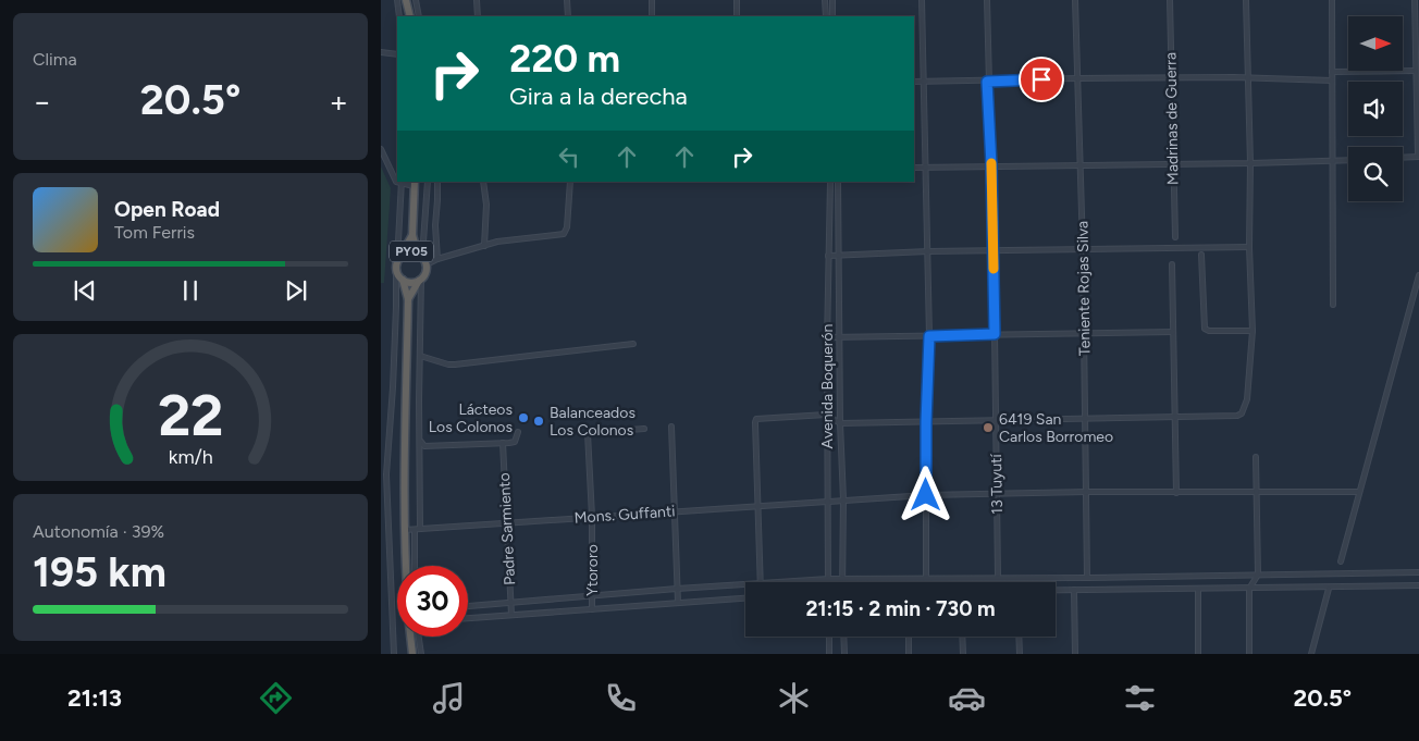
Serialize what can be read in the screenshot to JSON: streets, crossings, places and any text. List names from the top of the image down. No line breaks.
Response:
{"streets":{"highway":["PY05"],"street":["Madrinas de Guerra","Teniente Rojas Silva","Avenida Boquerón","13 Tuyutí","Mons. Guffanti","Padre Sarmiento","Ytororo"]},"crossings":[["PY05","Mons. Guffanti"],["Teniente Rojas Silva","Mons. Guffanti"],["Avenida Boquerón","Mons. Guffanti"],["13 Tuyutí","Mons. Guffanti"],["Mons. Guffanti","Padre Sarmiento"],["Mons. Guffanti","Ytororo"]],"places":["Lácteos Los Colonos","Balanceados Los Colonos","6419 San Carlos Borromeo"],"north":"right","page":{"tile":["Clima",["Autonomía · 39%","195 km"]],"turn":["220 m","Gira a la derecha"],"heat":["−","20.5°","+"],"song":["Open Road","Tom Ferris"],"limit":"30","trip":"21:15 · 2 min · 730 m","tabs":["21:13","20.5°"],"gauge":["22","km/h"]}}
